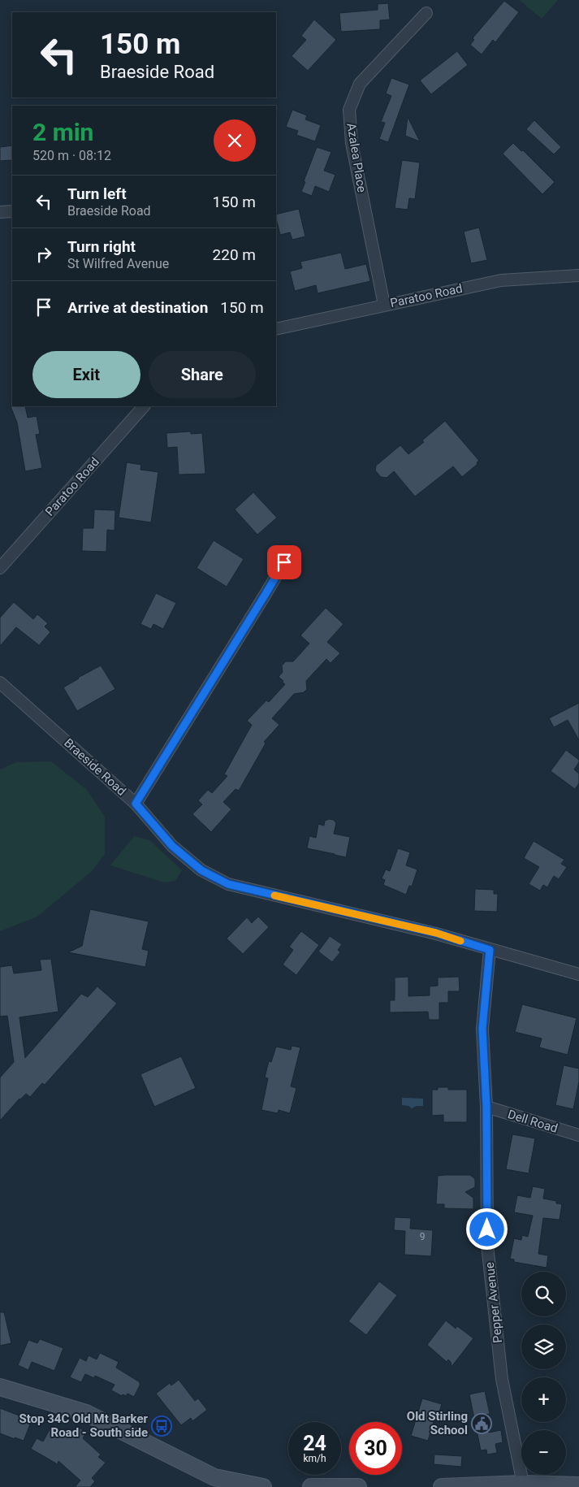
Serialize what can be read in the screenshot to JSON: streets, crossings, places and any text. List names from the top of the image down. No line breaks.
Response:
{"streets":{"street":["Azalea Place","Paratoo Road","Braeside Road","Dell Road","Pepper Avenue"]},"crossings":[["Azalea Place","Paratoo Road"],["Braeside Road","Pepper Avenue"],["Dell Road","Pepper Avenue"]],"places":{"public building":["Old Stirling School"],"bus stop":["Stop 34C Old Mt Barker Road - South side"]},"house_numbers":["9"],"page":{"turn":["150 m","Braeside Road"],"heading":["2 min","520 m · 08:12"],"list":[{"name":"Turn left","note":"Braeside Road","value":"150 m"},{"name":"Turn right","note":"St Wilfred Avenue","value":"220 m"},{"name":"Arrive at destination","value":"150 m"}],"buttons":["Exit","Share"],"map_buttons":["+","−"],"speed":"24 km/h","limit":"30"}}
